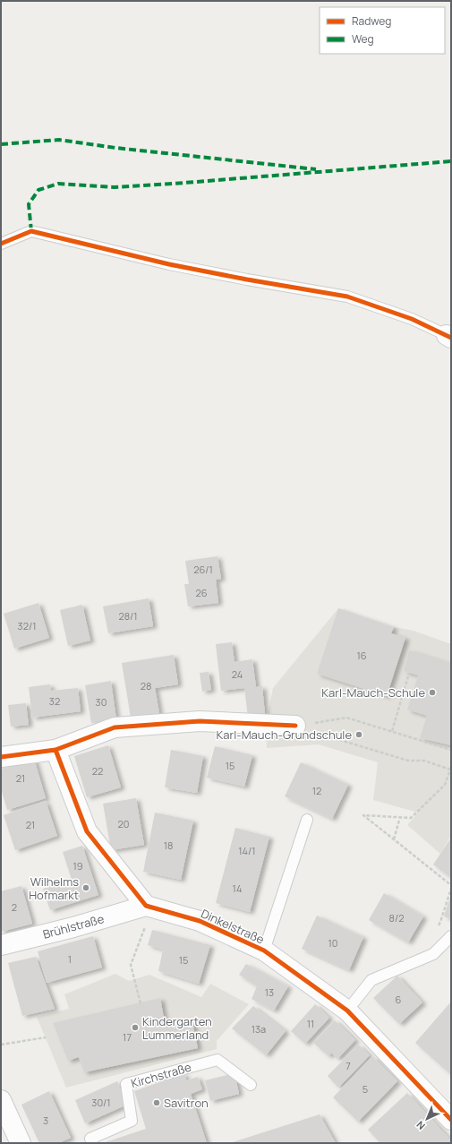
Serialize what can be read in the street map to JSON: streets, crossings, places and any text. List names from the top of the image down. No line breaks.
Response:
{"streets":{"street":["Brühlstraße","Dinkelstraße"],"lane":["Kirchstraße"]},"crossings":[["Brühlstraße","Dinkelstraße"]],"places":["Karl-Mauch-Schule","Karl-Mauch-Grundschule","Wilhelms Hofmarkt","Kindergarten Lummerland","Savitron"],"house_numbers":["26/1","26","28/1","32/1","16","24","28","32","30","15","22","21","12","20","21","18","14/1","19","14","2","8/2","10","1","15","13","6","11","13a","17","7","5","30/1","3"],"legend":["Radweg","Weg"],"north":"bottom left"}
